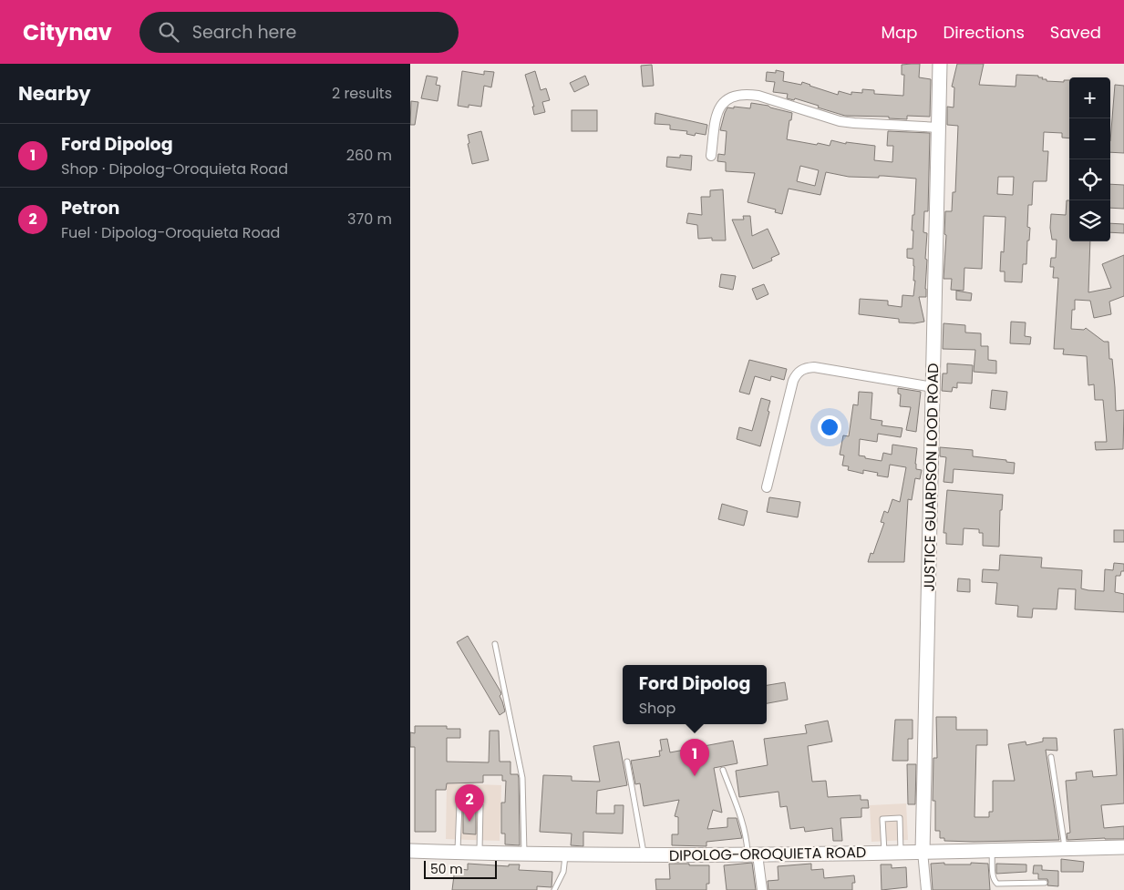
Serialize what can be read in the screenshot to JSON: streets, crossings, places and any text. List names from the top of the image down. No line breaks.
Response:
{"streets":{"main road":["JUSTICE GUARDSON LOOD ROAD","DIPOLOG-OROQUIETA ROAD"]},"crossings":[["JUSTICE GUARDSON LOOD ROAD","DIPOLOG-OROQUIETA ROAD"]],"scale_bar":"50 m","page":{"header":"Citynav","search":"Search here","nav":["Map","Directions","Saved"],"heading":["Nearby","2 results"],"map_buttons":["+","−"],"list":[{"mark":"1","name":"Ford Dipolog","note":"Shop · Dipolog-Oroquieta Road","value":"260 m"},{"mark":"2","name":"Petron","note":"Fuel · Dipolog-Oroquieta Road","value":"370 m"}],"popup":["Ford Dipolog","Shop"],"pins":["1","2"],"scale":"50 m"}}
